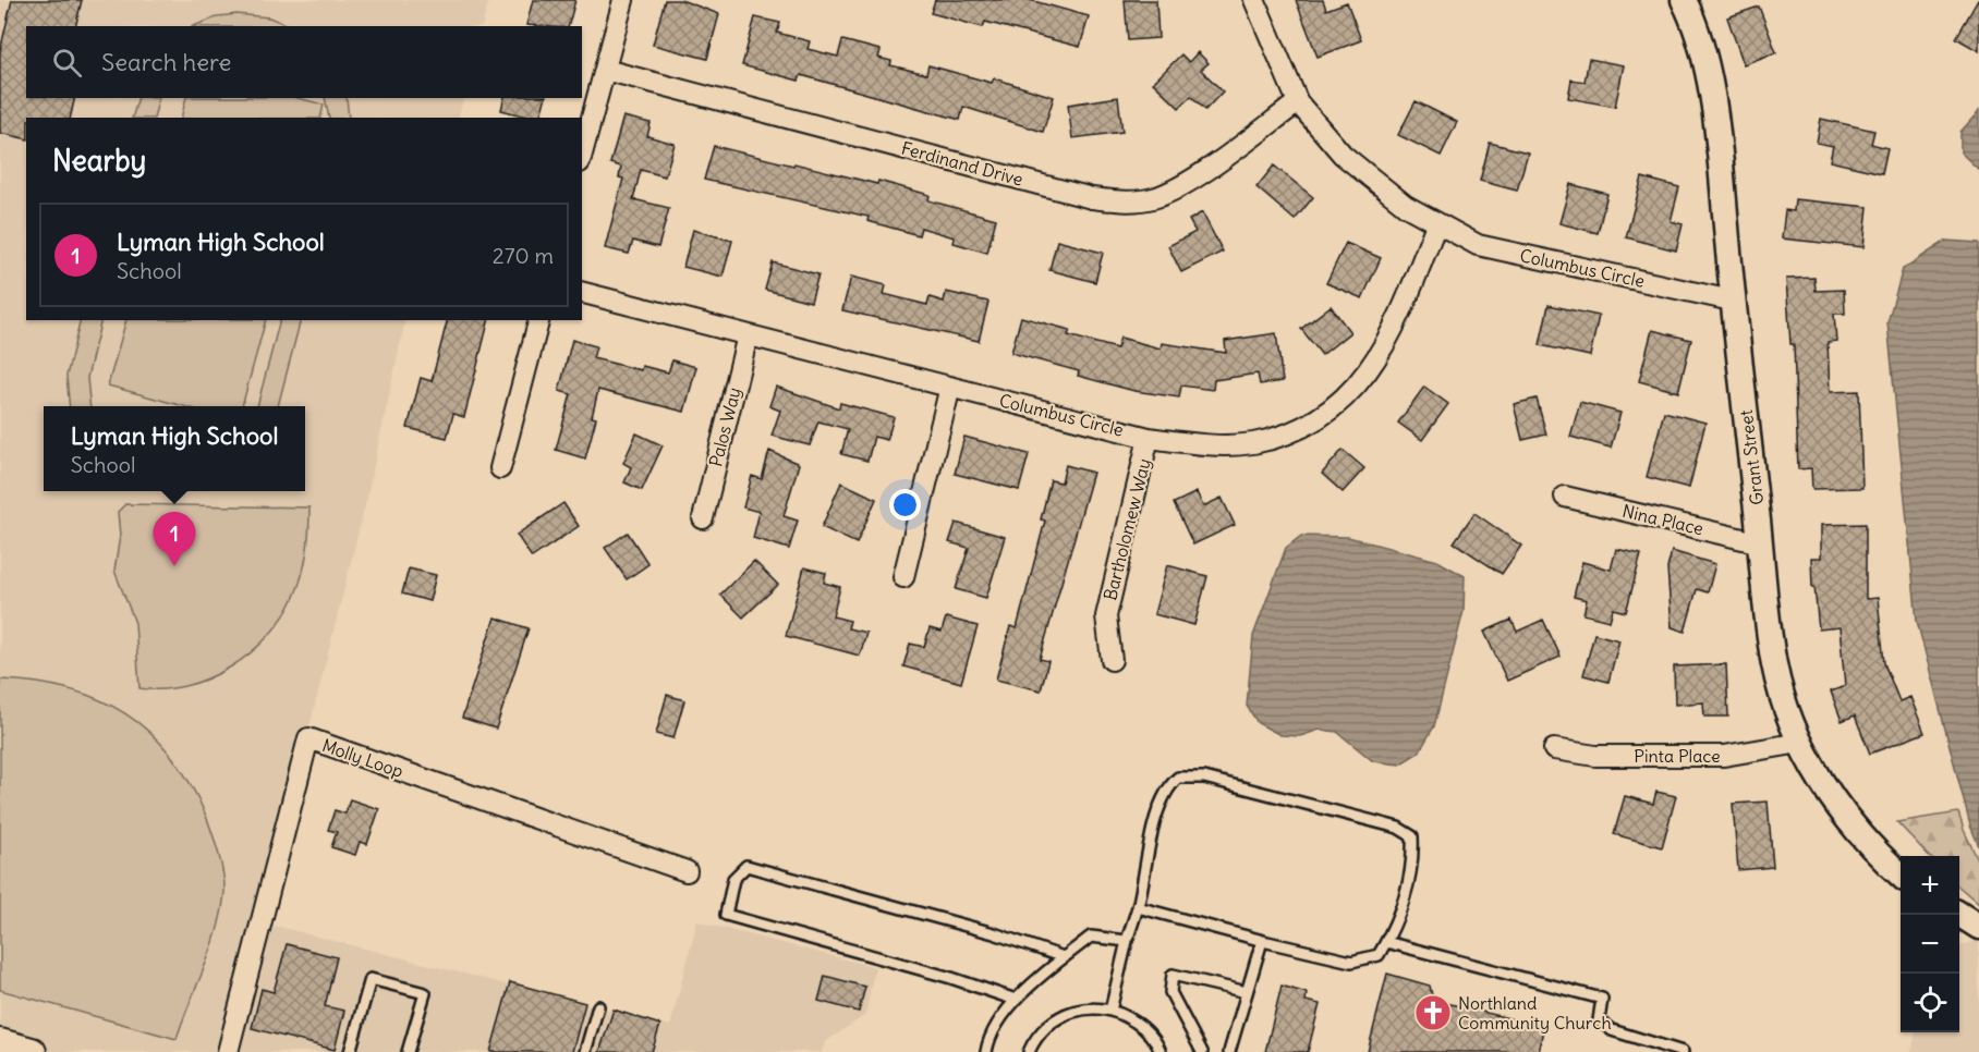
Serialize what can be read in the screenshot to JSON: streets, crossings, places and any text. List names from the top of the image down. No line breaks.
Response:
{"streets":{"street":["Ferdinand Drive","Columbus Circle","Palos Way","Grant Street","Nina Place","Bartholomew Way","Pinta Place","Molly Loop"]},"crossings":[["Ferdinand Drive","Columbus Circle"],["Columbus Circle","Palos Way"],["Columbus Circle","Grant Street"],["Columbus Circle","Bartholomew Way"],["Grant Street","Nina Place"],["Grant Street","Pinta Place"]],"places":{"church":["Northland Community Church"]},"page":{"search":"Search here","heading":"Nearby","list":[{"mark":"1","name":"Lyman High School","note":"School","value":"270 m"}],"popup":["Lyman High School","School"],"pins":"1","map_buttons":["+","−"]}}
